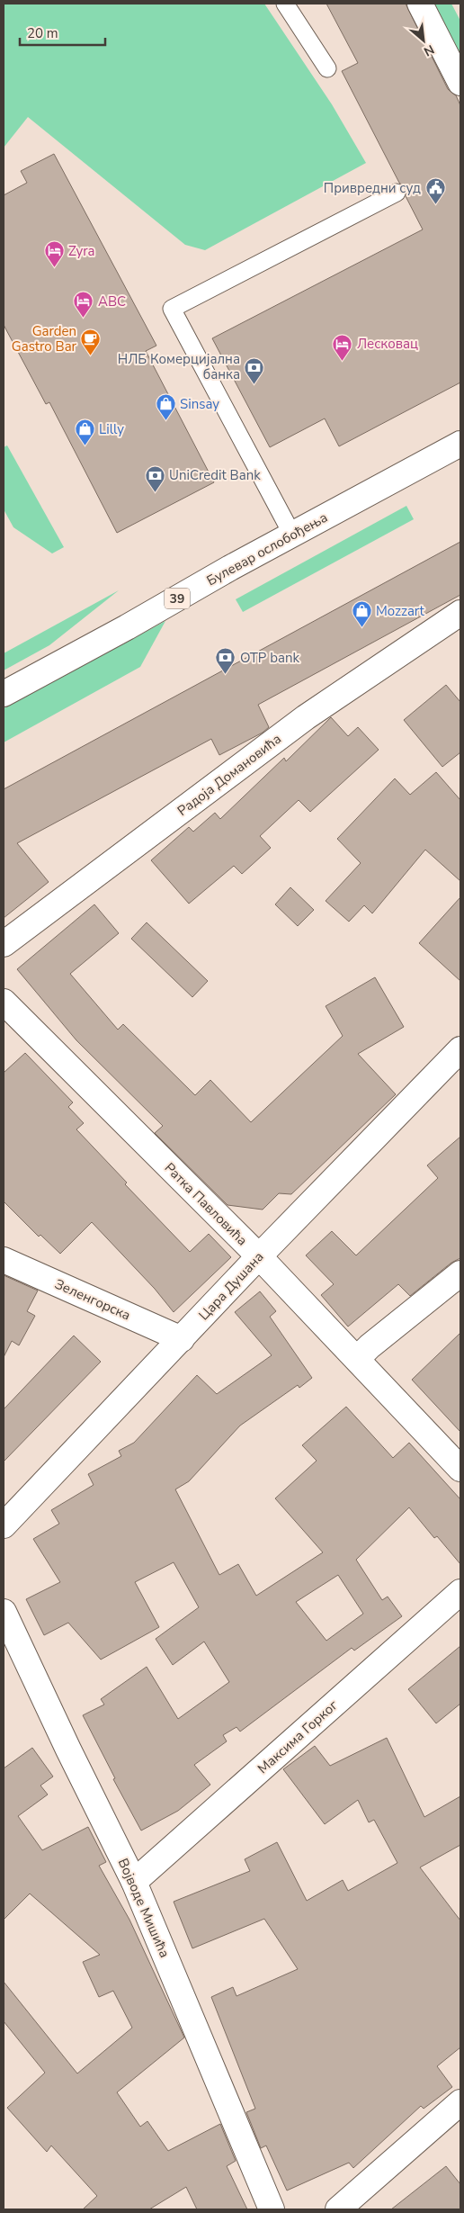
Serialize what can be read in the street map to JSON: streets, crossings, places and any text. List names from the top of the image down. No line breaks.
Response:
{"streets":{"street":["Булевар ослобођења","39","Радоја Домановића","Ратка Павловића","Цара Душана","Зеленгорска","Максима Горког","Војводе Мишића"]},"crossings":[["Ратка Павловића","Цара Душана"],["Цара Душана","Зеленгорска"],["Максима Горког","Војводе Мишића"]],"places":{"public building":["Привредни суд"],"hotel":["Zyra","ABC","Лесковац"],"cafe":["Garden Gastro Bar"],"bank":["НЛБ Комерцијална банка","UniCredit Bank","OTP bank"],"shop":["Sinsay","Lilly","Mozzart"]},"scale_bar":"20 m","north":"bottom right"}
